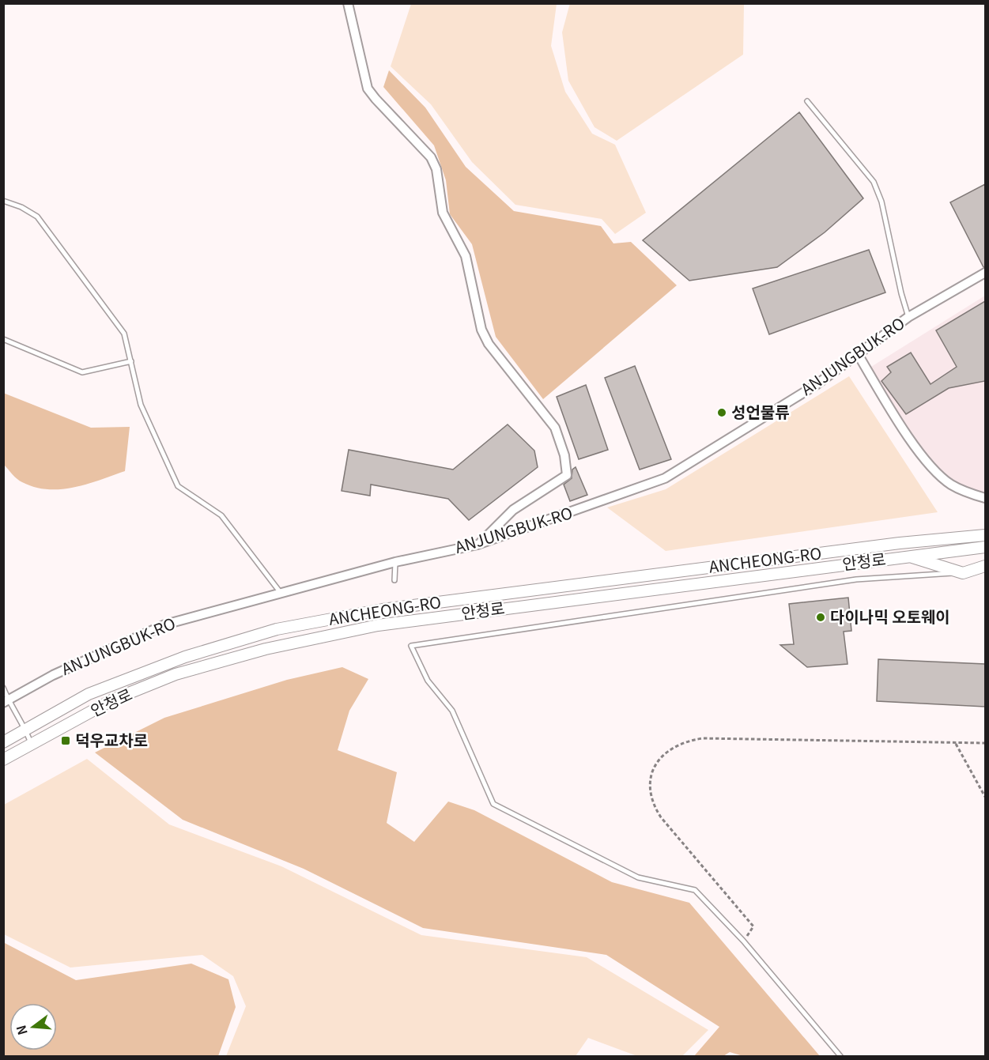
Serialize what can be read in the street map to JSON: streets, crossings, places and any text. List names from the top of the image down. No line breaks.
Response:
{"streets":{"street":["ANJUNGBUK-RO","ANCHEONG-RO","안청로"]},"places":{"other":["성언물류","다이나믹 오토웨이"],"transit":["덕우교차로"]},"north":"left"}
